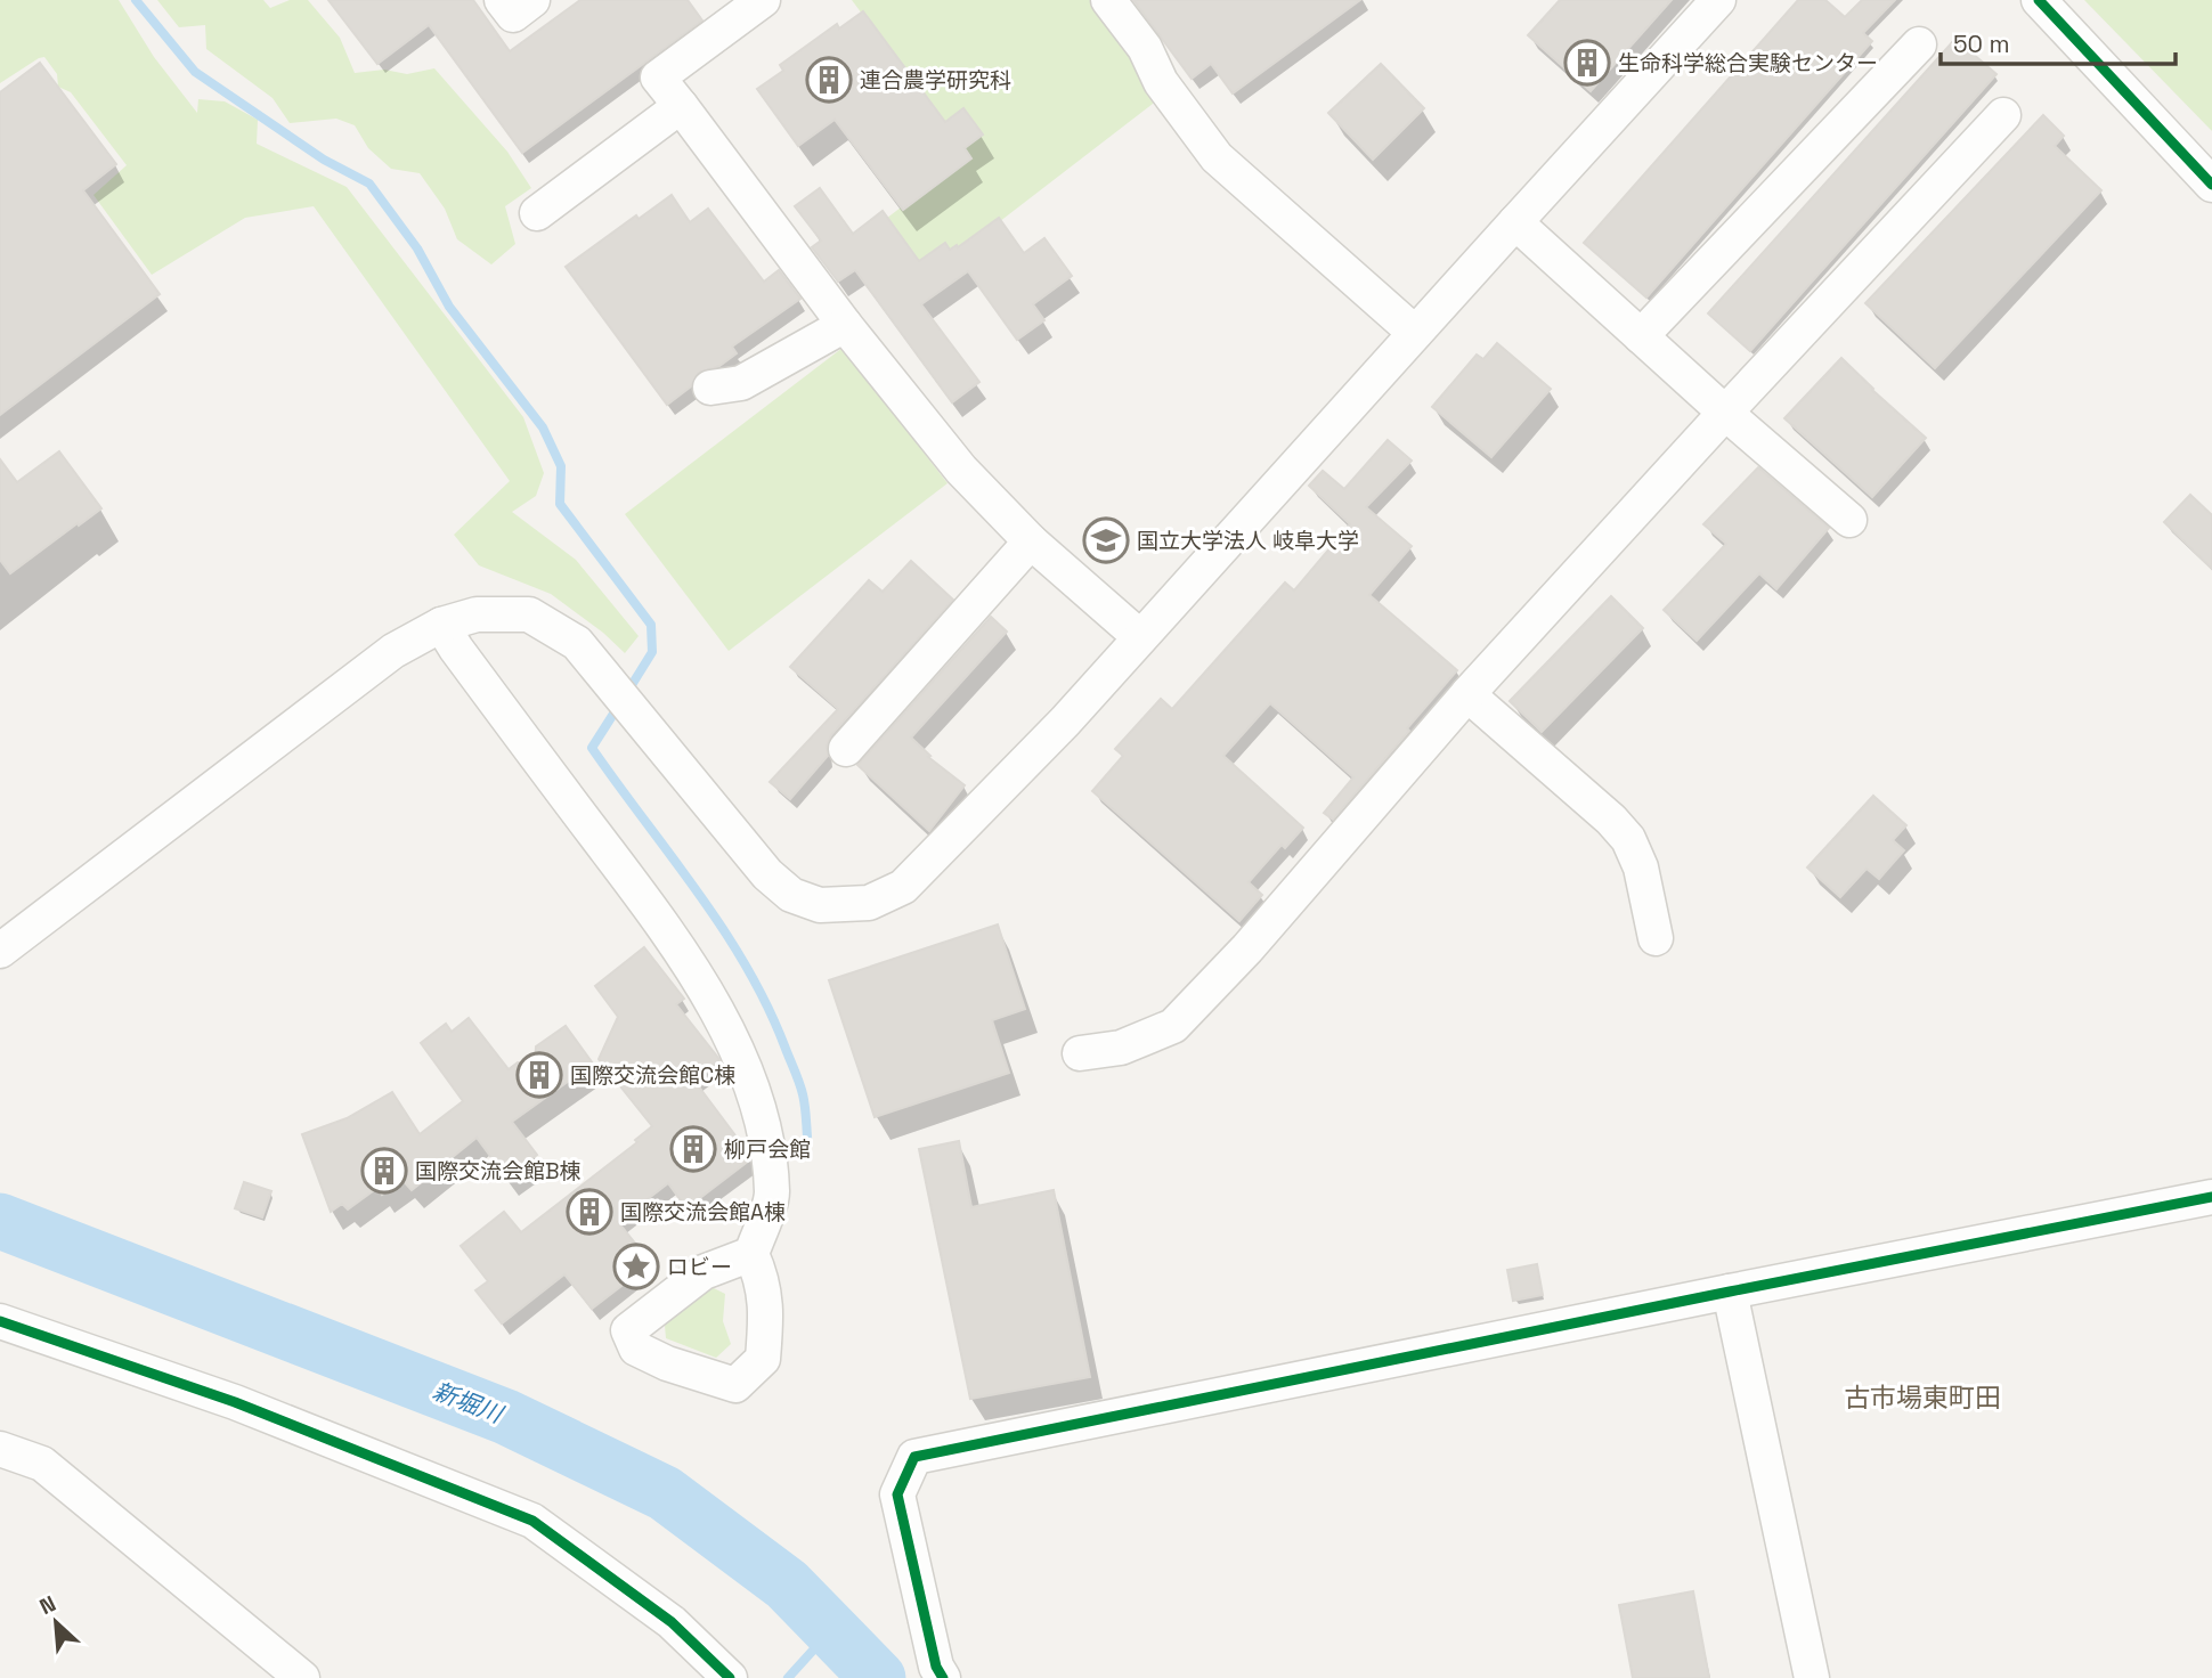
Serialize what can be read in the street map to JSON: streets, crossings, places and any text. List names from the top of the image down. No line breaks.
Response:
{"districts":["古市場東町田"],"water":["新堀川"],"places":{"building":["生命科学総合実験センター","連合農学研究科","国際交流会館C棟","柳戸会館","国際交流会館B棟","国際交流会館A棟"],"school or university":["国立大学法人 岐阜大学"],"place":["ロビー"]},"scale_bar":"50 m","north":"top left"}
